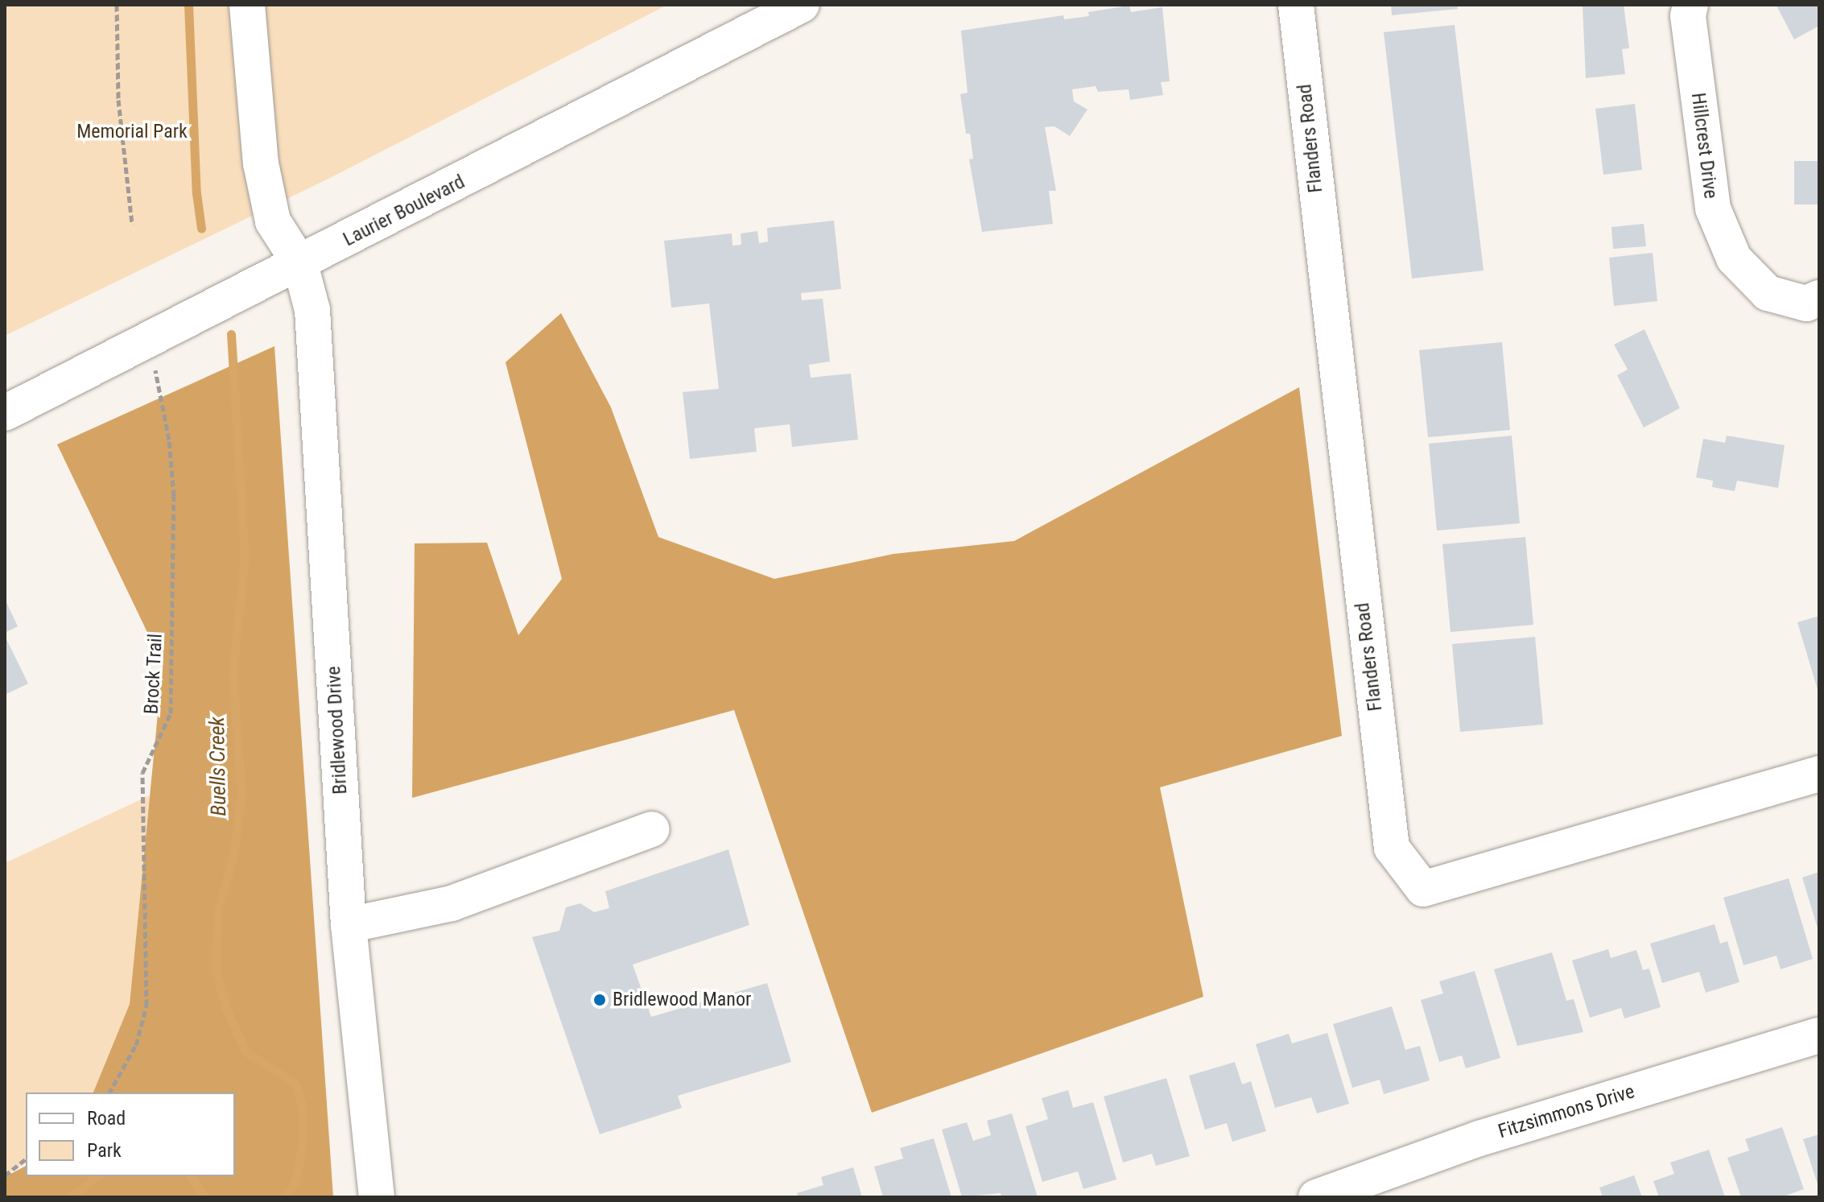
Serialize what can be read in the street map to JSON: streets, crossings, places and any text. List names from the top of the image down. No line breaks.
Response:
{"streets":{"street":["Flanders Road","Hillcrest Drive","Laurier Boulevard","Bridlewood Drive","Fitzsimmons Drive"],"path":["Brock Trail"]},"crossings":[["Laurier Boulevard","Bridlewood Drive"]],"water":["Buells Creek"],"parks":["Memorial Park"],"places":["Bridlewood Manor"],"legend":["Road","Park"]}
